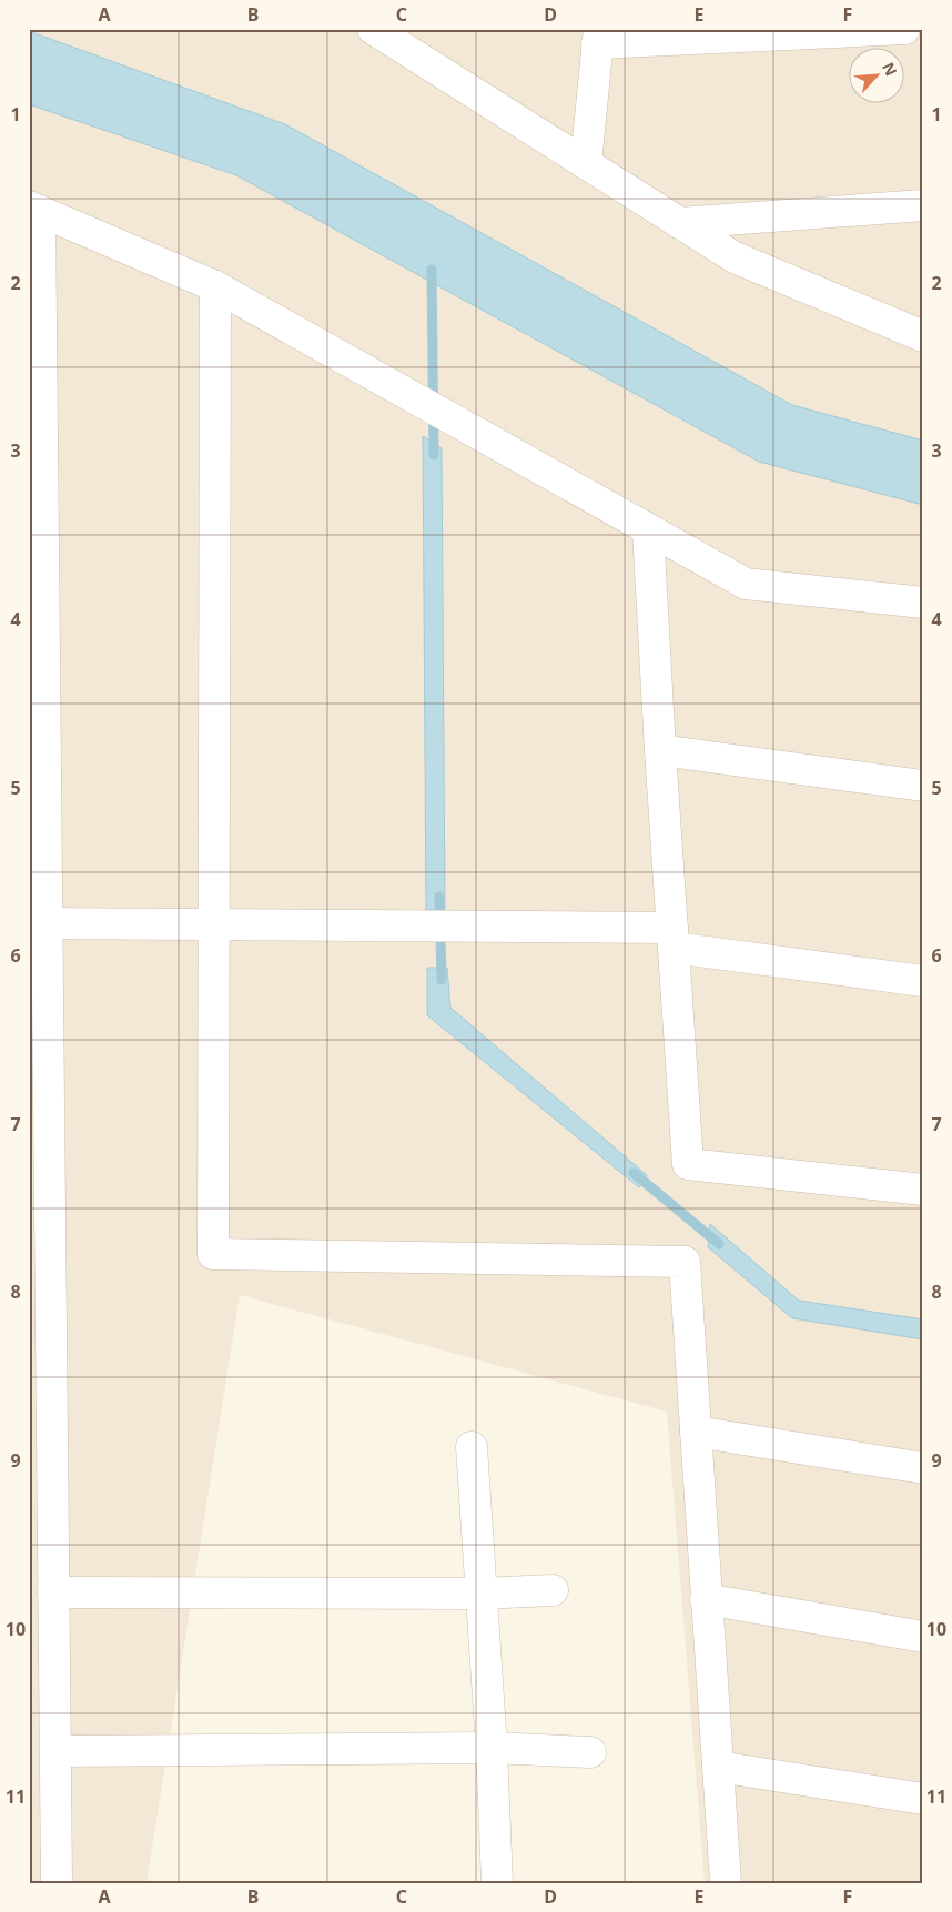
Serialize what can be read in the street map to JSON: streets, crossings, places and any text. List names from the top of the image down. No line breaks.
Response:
{"north":"top right","grid":{"columns":["A","B","C","D","E","F"],"rows":["1","2","3","4","5","6","7","8","9","10","11"]}}
